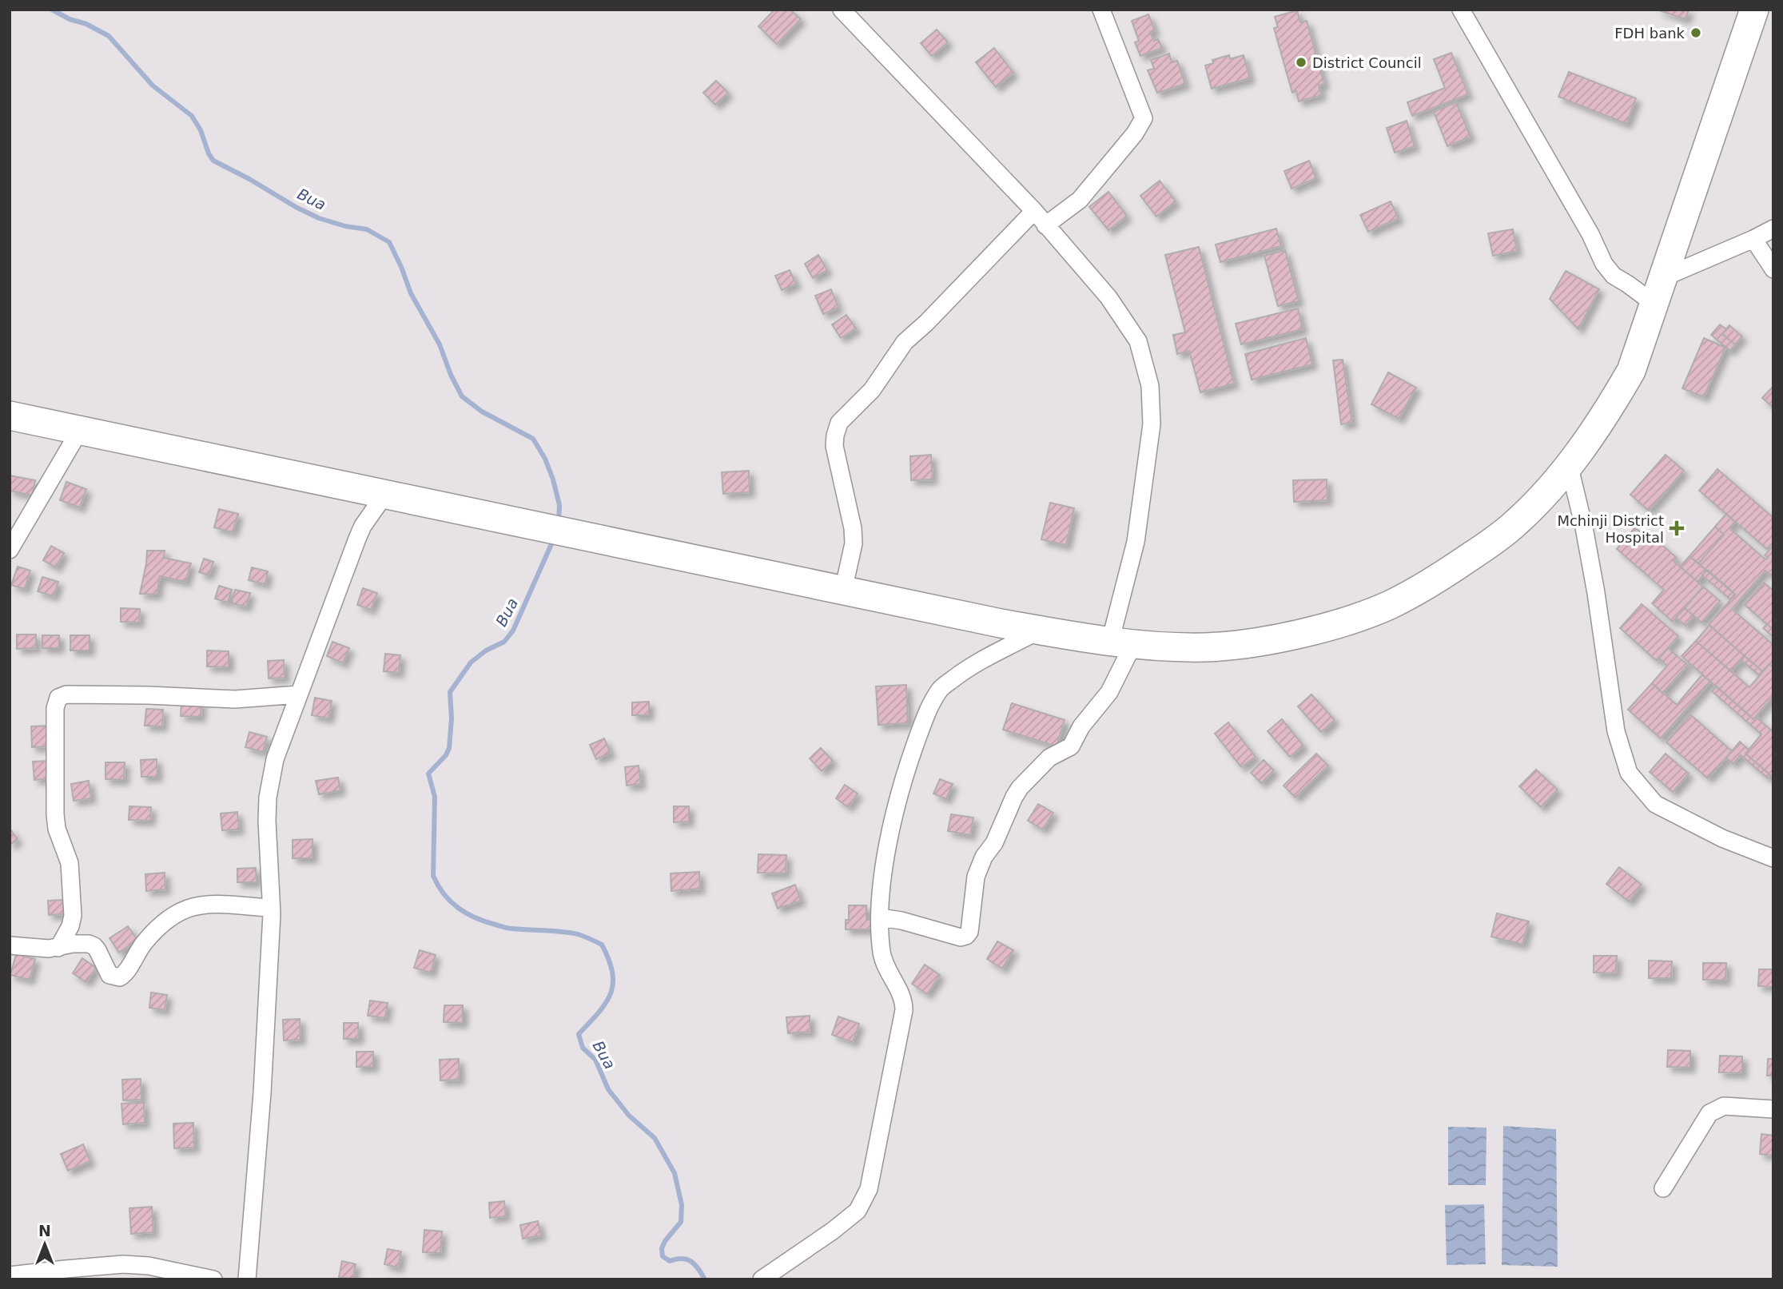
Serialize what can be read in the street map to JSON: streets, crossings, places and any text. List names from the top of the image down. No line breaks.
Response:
{"water":["Bua"],"places":{"other":["FDH bank","District Council"],"health":["Mchinji District Hospital"]},"north":"top"}
